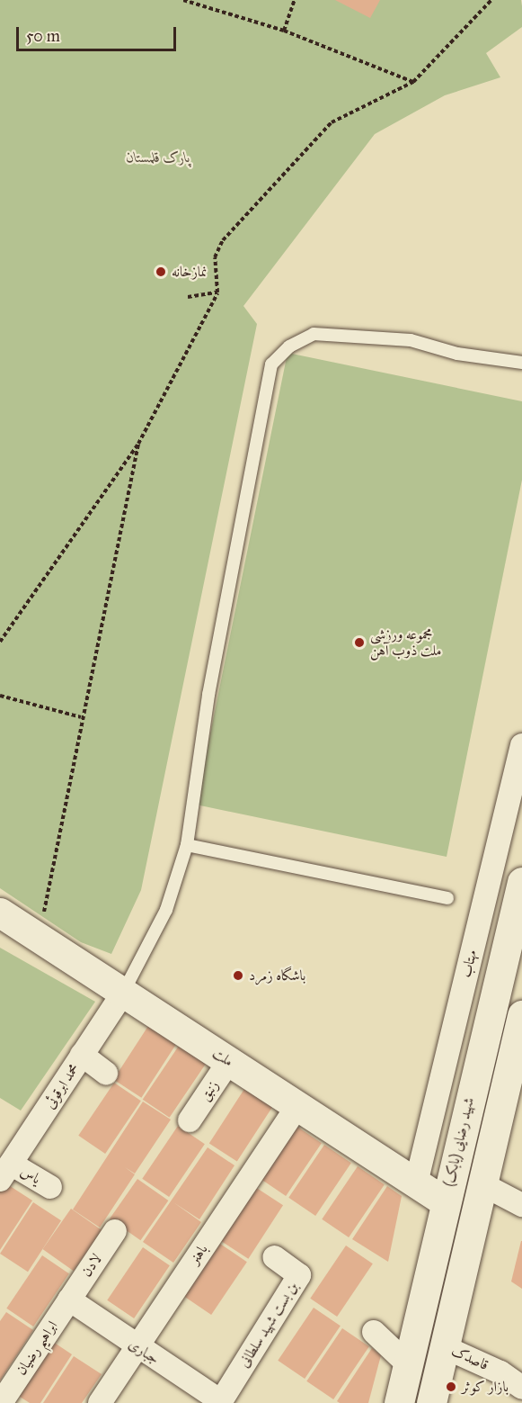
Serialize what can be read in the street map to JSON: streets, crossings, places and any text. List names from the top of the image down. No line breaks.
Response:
{"streets":{"main road":["ملت","شهید رضایی (بابک)"],"street":["مهتاب","محمد ابرقوئی","زنبق","یاس","باهنر","لادن","بن بست شهید سلطانی","ابراهیم رضیان","جباری","قاصدک"]},"crossings":[["مهتاب","ملت"],["ملت","محمد ابرقوئی"],["ملت","زنبق"],["ملت","شهید رضایی (بابک)"],["ملت","باهنر"],["محمد ابرقوئی","یاس"],["باهنر","جباری"],["لادن","ابراهیم رضیان"],["لادن","جباری"],["بن بست شهید سلطانی","جباری"],["ابراهیم رضیان","جباری"]],"parks":["پارک قلمستان"],"places":["نمازخانه","مجموعه ورزشی ملت ذوب آهن","باشگاه زمرد","بازار کوثر"],"scale_bar":"50 m"}
